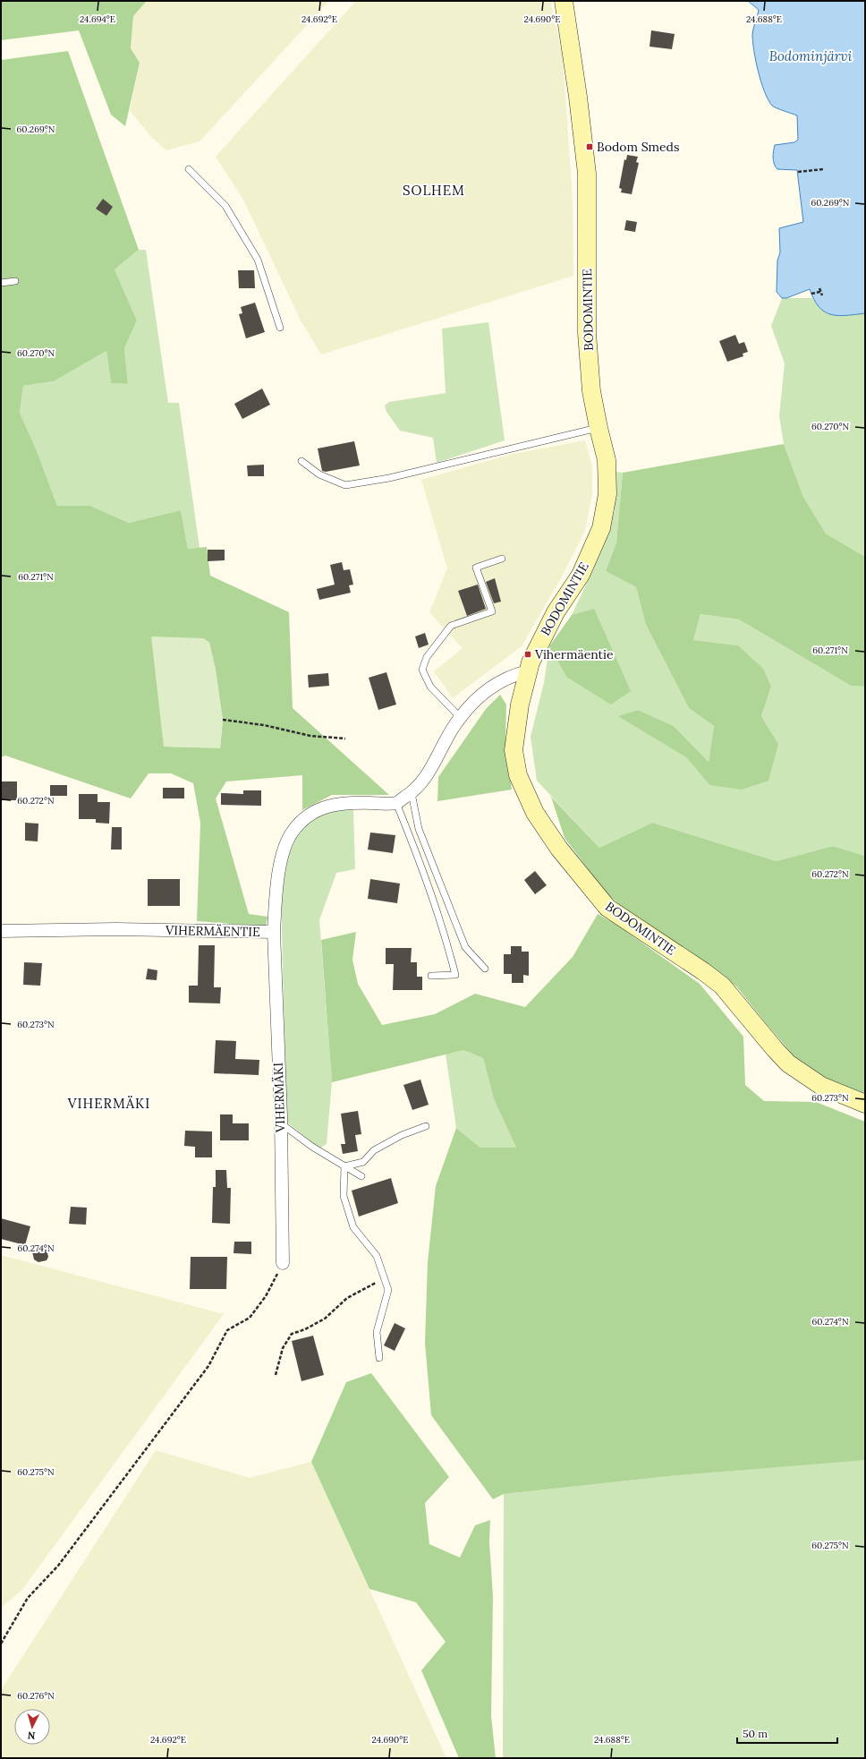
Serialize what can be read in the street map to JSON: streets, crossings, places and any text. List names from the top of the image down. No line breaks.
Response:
{"streets":{"street":["BODOMINTIE","VIHERMÄENTIE","VIHERMÄKI"]},"crossings":[["VIHERMÄENTIE","VIHERMÄKI"]],"districts":["SOLHEM","VIHERMÄKI"],"water":["Bodominjärvi"],"places":{"transit":["Bodom Smeds","Vihermäentie"]},"scale_bar":"50 m","north":"bottom","coordinates":["24.692°E","24.690°E","24.688°E","24.694°E","60.269°N","60.270°N","60.271°N","60.272°N","60.273°N","60.274°N","60.275°N","60.276°N"]}
